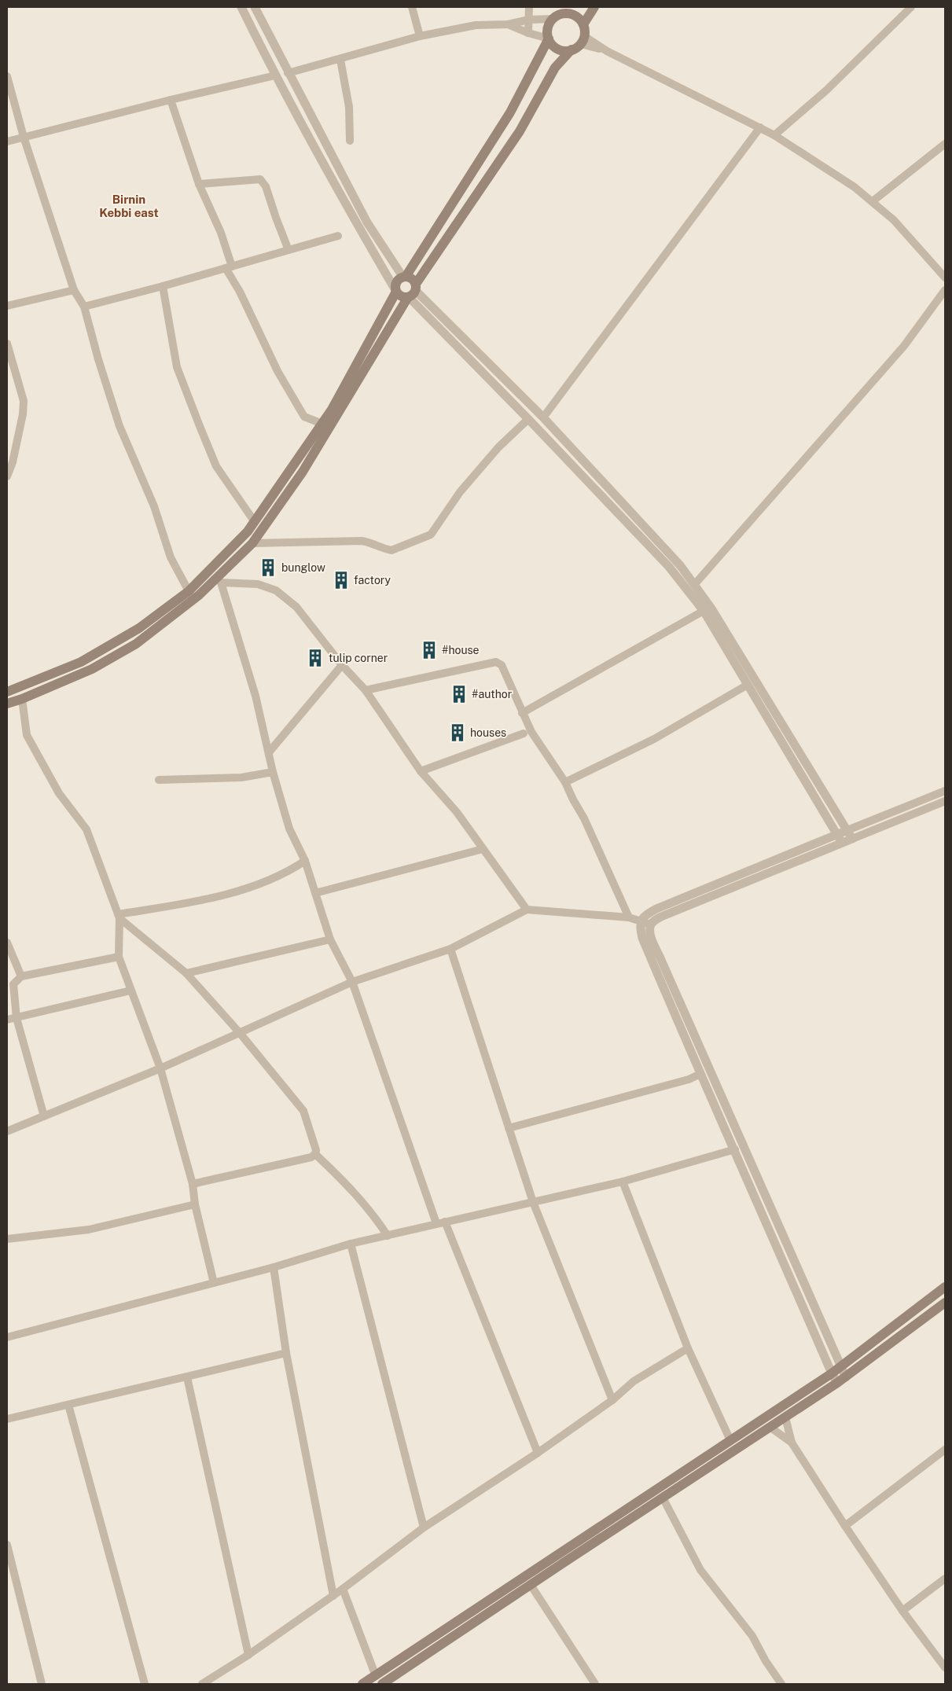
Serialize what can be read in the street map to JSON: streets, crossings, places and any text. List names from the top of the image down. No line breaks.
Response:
{"districts":["Birnin Kebbi east"],"places":{"building":["bunglow","factory","#house","tulip corner","#author","houses"]}}
